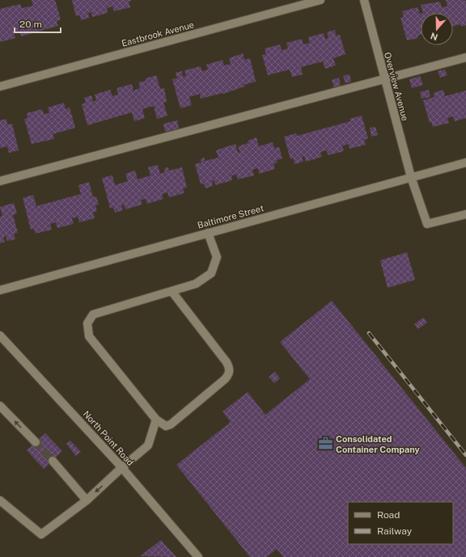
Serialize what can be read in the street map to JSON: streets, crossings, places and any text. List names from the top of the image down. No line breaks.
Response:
{"streets":{"street":["Eastbrook Avenue","Overview Avenue","Baltimore Street","North Point Road"]},"crossings":[["Overview Avenue","Baltimore Street"]],"places":{"office":["Consolidated Container Company"]},"legend":["Road","Railway"],"scale_bar":"20 m","north":"bottom"}
